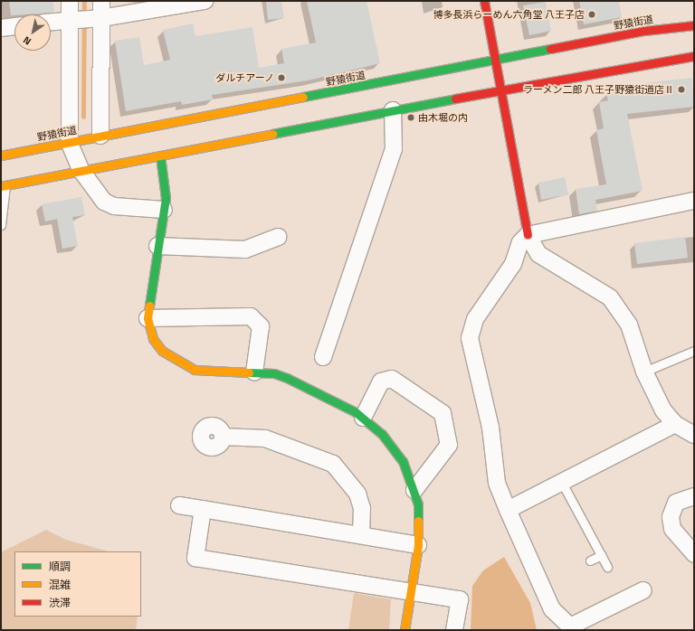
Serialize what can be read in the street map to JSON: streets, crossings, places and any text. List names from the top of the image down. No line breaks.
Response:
{"streets":{"main road":["野猿街道"]},"places":["博多長浜らーめん六角堂 八王子店","ダルチアーノ","ラーメン二郎 八王子野猿街道店Ⅱ","由木堀の内"],"legend":["順調","混雑","渋滞"],"north":"bottom left"}
